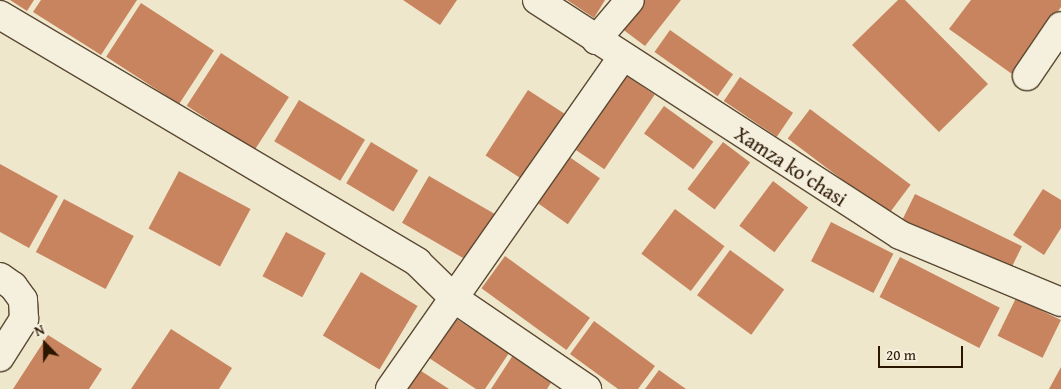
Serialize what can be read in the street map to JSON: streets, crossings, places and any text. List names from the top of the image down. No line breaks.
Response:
{"streets":{"street":["Xamza ko'chasi"]},"scale_bar":"20 m","north":"top"}
